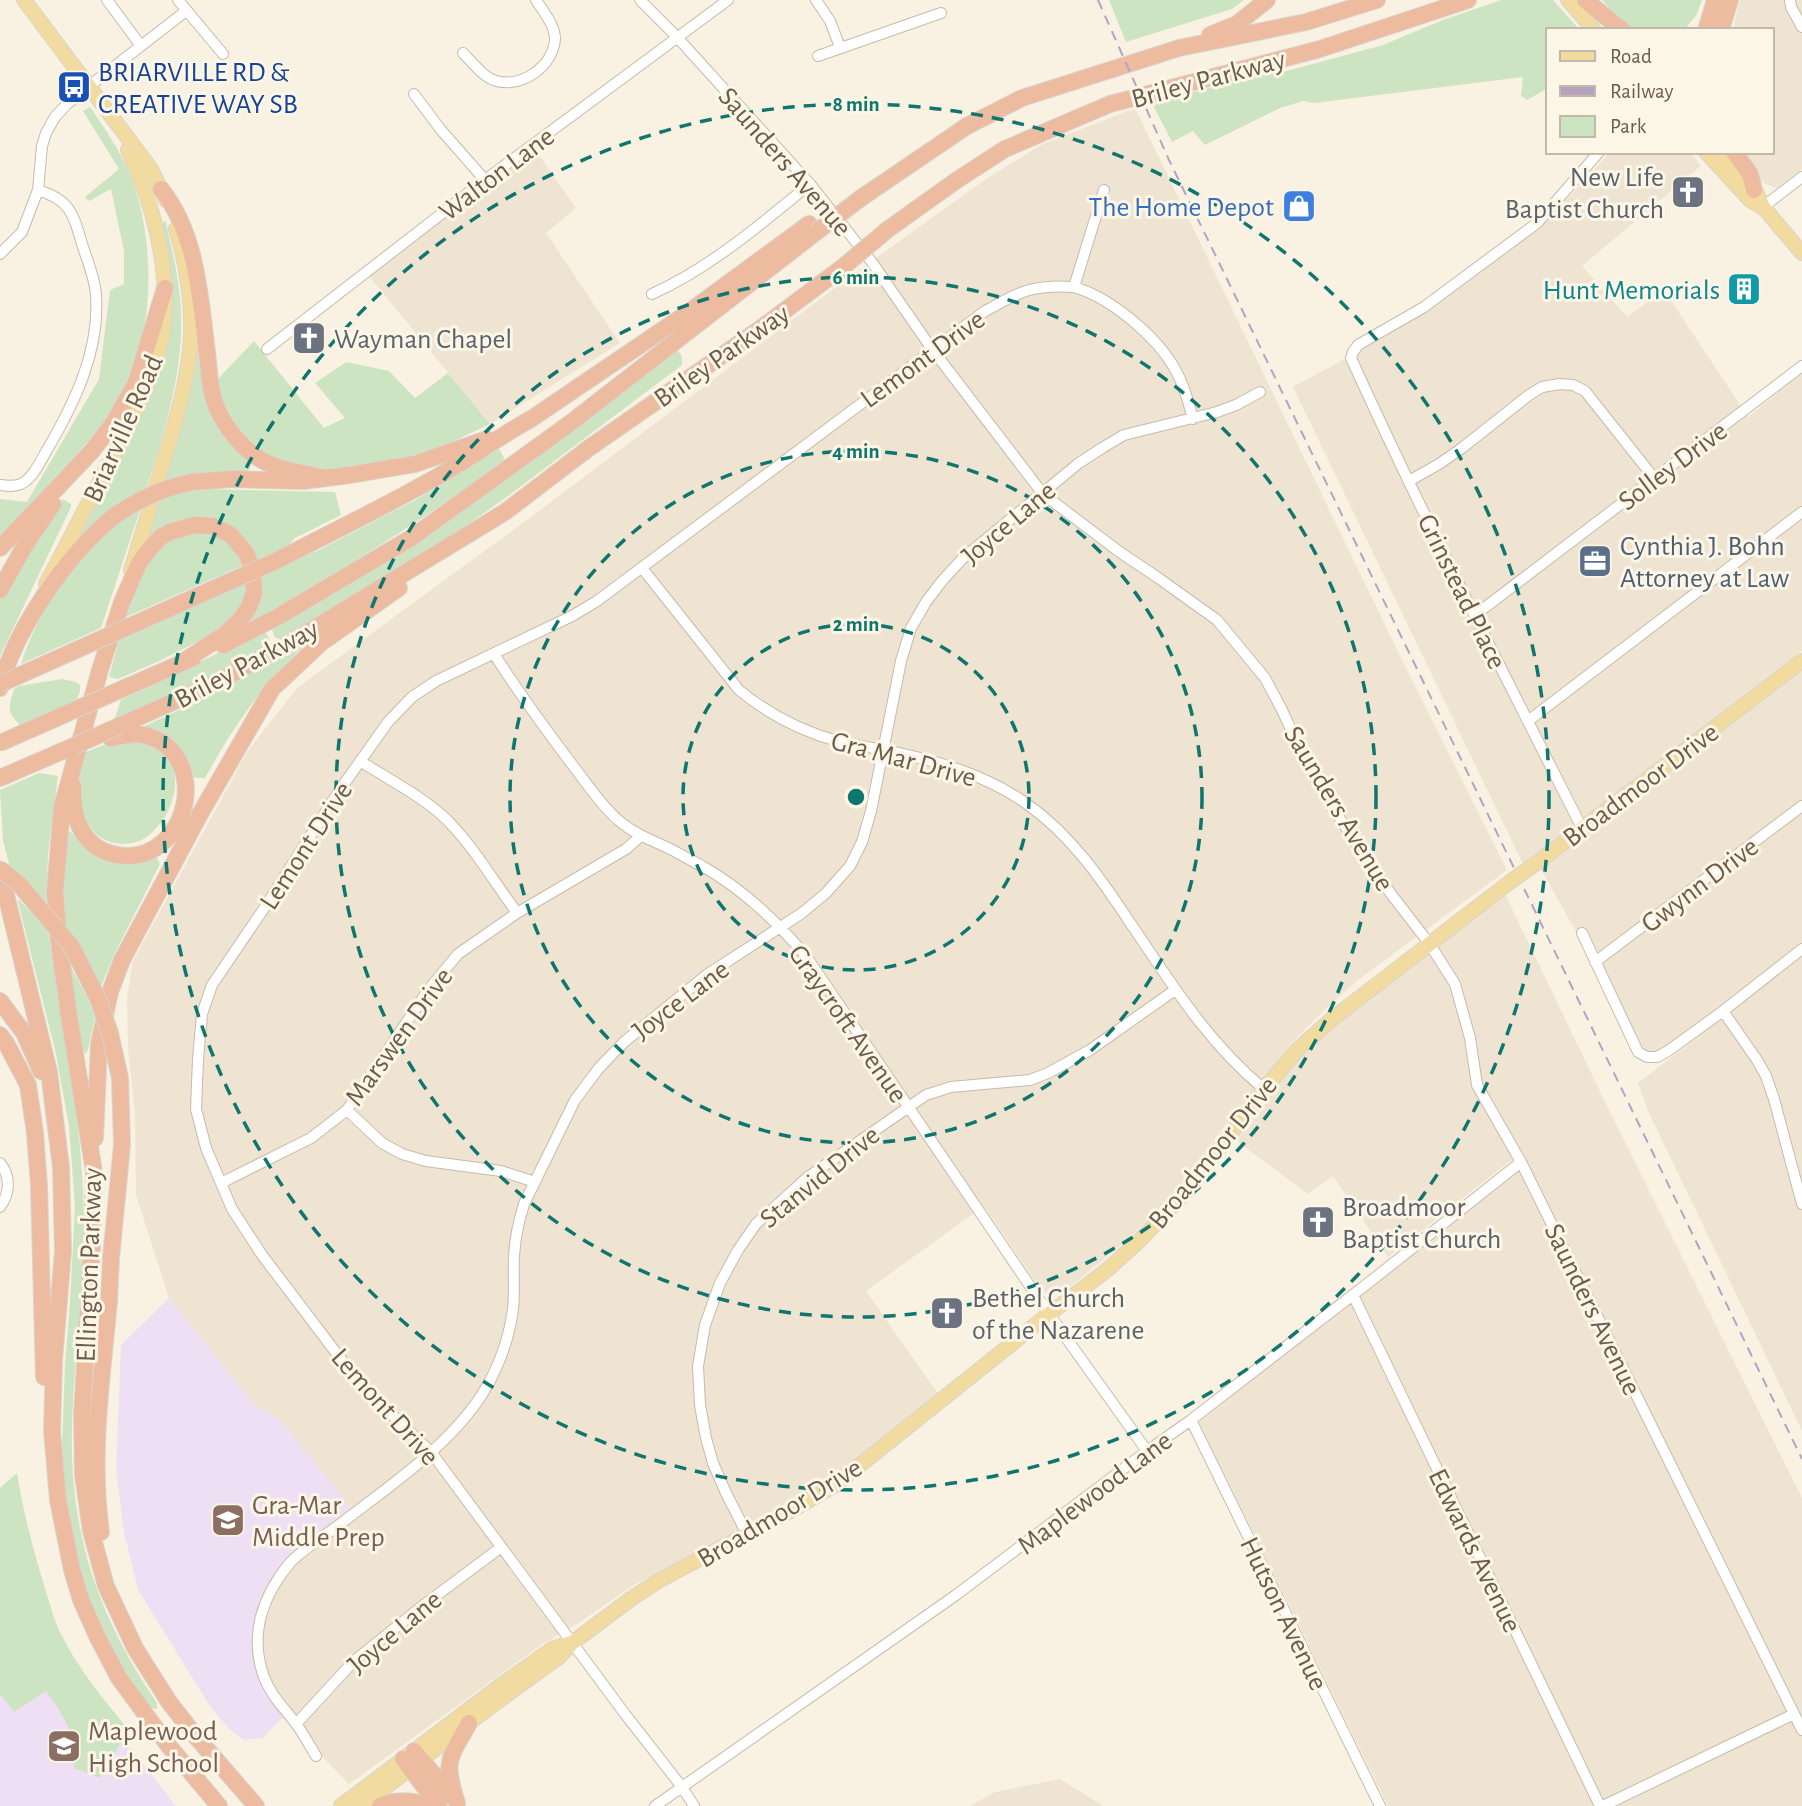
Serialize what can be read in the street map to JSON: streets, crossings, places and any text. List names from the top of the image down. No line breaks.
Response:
{"streets":{"highway":["Briley Parkway","Ellington Parkway"],"main road":["Briarville Road","Broadmoor Drive"],"street":["Saunders Avenue","Walton Lane","Lemont Drive","Solley Drive","Joyce Lane","Grinstead Place","Gra Mar Drive","Gwynn Drive","Graycroft Avenue","Marswen Drive","Stanvid Drive","Maplewood Lane","Edwards Avenue","Hutson Avenue"]},"crossings":[["Briley Parkway","Ellington Parkway"],["Saunders Avenue","Walton Lane"],["Saunders Avenue","Lemont Drive"],["Saunders Avenue","Joyce Lane"],["Saunders Avenue","Broadmoor Drive"],["Saunders Avenue","Maplewood Lane"],["Lemont Drive","Joyce Lane"],["Lemont Drive","Gra Mar Drive"],["Lemont Drive","Broadmoor Drive"],["Lemont Drive","Graycroft Avenue"],["Lemont Drive","Marswen Drive"],["Lemont Drive","Maplewood Lane"],["Briarville Road","Ellington Parkway"],["Solley Drive","Grinstead Place"],["Joyce Lane","Gra Mar Drive"],["Joyce Lane","Graycroft Avenue"],["Grinstead Place","Broadmoor Drive"],["Gra Mar Drive","Broadmoor Drive"],["Gra Mar Drive","Stanvid Drive"],["Broadmoor Drive","Graycroft Avenue"],["Broadmoor Drive","Stanvid Drive"],["Graycroft Avenue","Marswen Drive"],["Graycroft Avenue","Stanvid Drive"],["Graycroft Avenue","Maplewood Lane"],["Maplewood Lane","Edwards Avenue"],["Maplewood Lane","Hutson Avenue"]],"places":{"bus stop":["BRIARVILLE RD & CREATIVE WAY SB"],"church":["New Life Baptist Church","Wayman Chapel","Broadmoor Baptist Church","Bethel Church of the Nazarene"],"shop":["The Home Depot"],"building":["Hunt Memorials"],"office":["Cynthia J. Bohn Attorney at Law"],"school or university":["Gra-Mar Middle Prep","Maplewood High School"]},"legend":["Road","Railway","Park"],"rings":["8 min","6 min","4 min","2 min"]}
